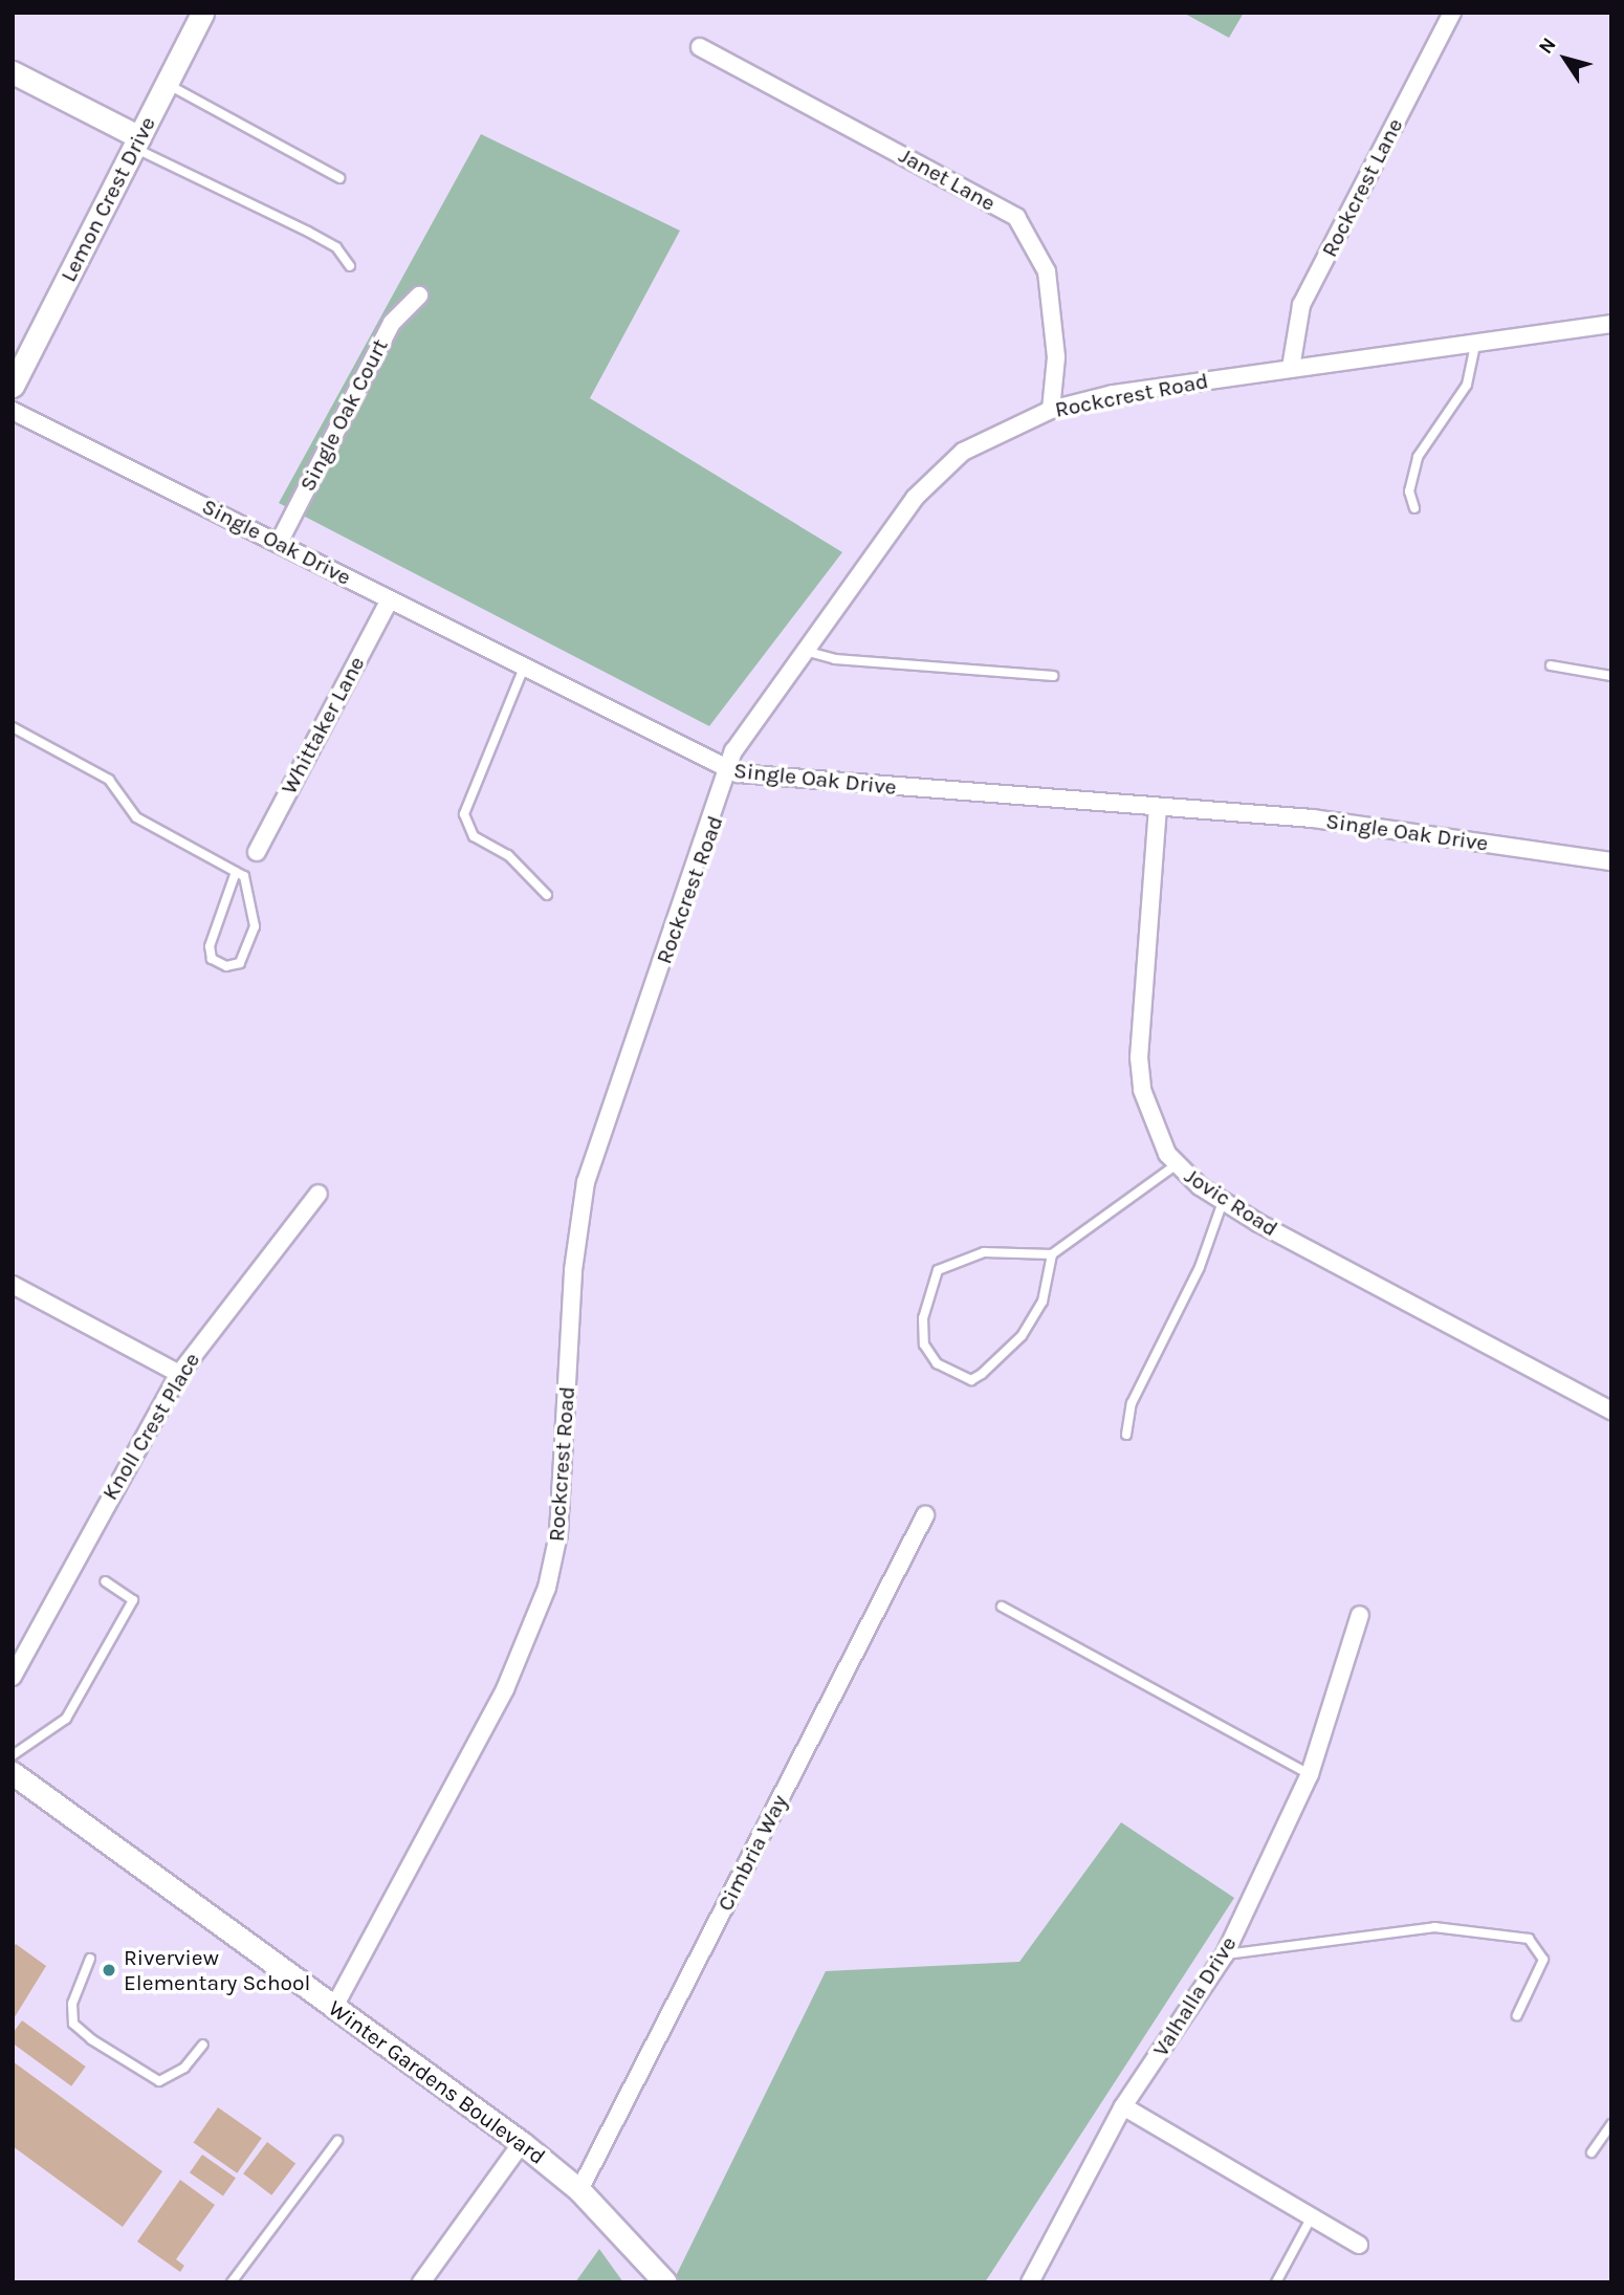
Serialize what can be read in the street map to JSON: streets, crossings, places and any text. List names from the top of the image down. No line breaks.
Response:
{"streets":{"main road":["Lemon Crest Drive","Winter Gardens Boulevard"],"street":["Janet Lane","Rockcrest Lane","Rockcrest Road","Single Oak Court","Single Oak Drive","Whittaker Lane","Jovic Road","Knoll Crest Place","Cimbria Way","Valhalla Drive"]},"crossings":[["Janet Lane","Rockcrest Road"],["Rockcrest Lane","Rockcrest Road"],["Rockcrest Road","Single Oak Drive"],["Rockcrest Road","Winter Gardens Boulevard"],["Single Oak Court","Single Oak Drive"],["Single Oak Drive","Whittaker Lane"],["Single Oak Drive","Jovic Road"],["Cimbria Way","Winter Gardens Boulevard"]],"places":["Riverview Elementary School"],"north":"top left"}
